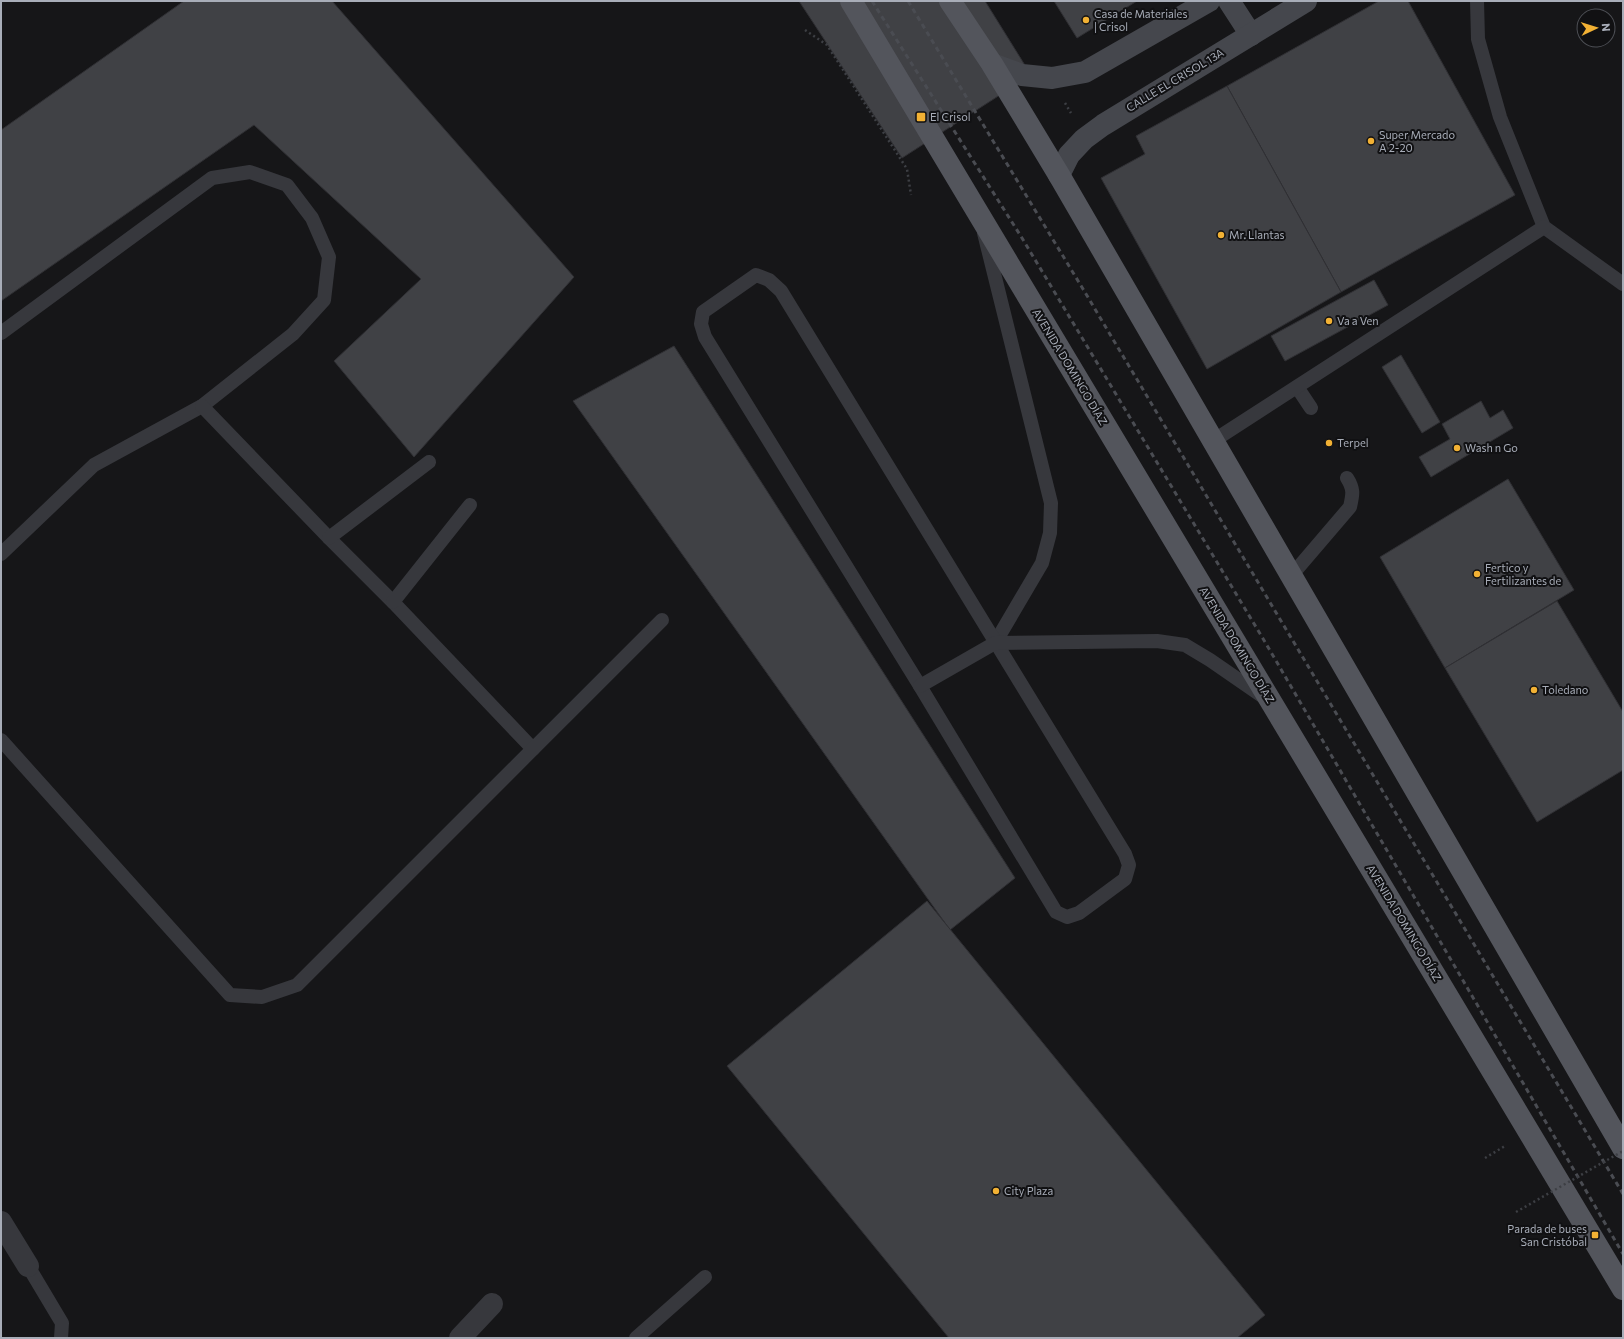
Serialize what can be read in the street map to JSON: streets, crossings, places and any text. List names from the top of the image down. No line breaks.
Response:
{"streets":{"main road":["AVENIDA DOMINGO DÍAZ"],"street":["CALLE EL CRISOL 13A"]},"places":{"other":["Casa de Materiales | Crisol","Super Mercado A 2-20","Mr. Llantas","Va a Ven","Terpel","Wash n Go","Fertico y Fertilizantes de","Toledano","City Plaza"],"transit":["El Crisol","Parada de buses San Cristóbal"]},"north":"right"}
